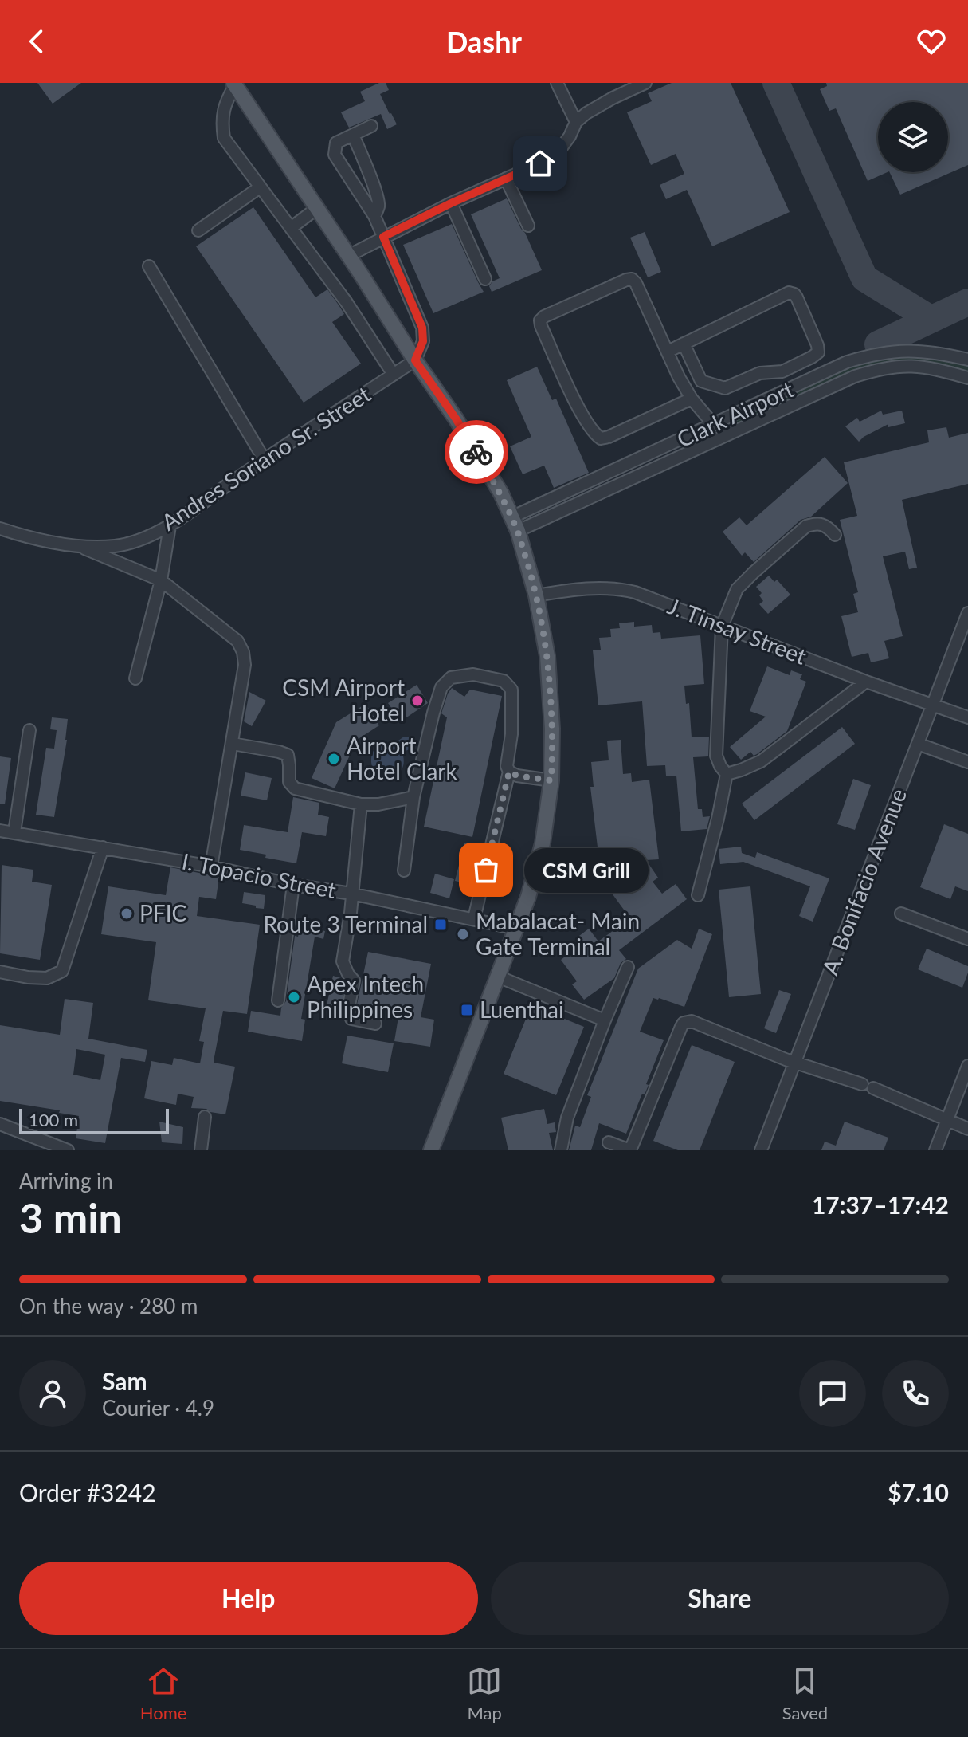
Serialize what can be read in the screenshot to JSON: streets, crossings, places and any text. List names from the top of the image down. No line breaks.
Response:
{"streets":{"street":["Clark Airport","Andres Soriano Sr. Street","J. Tinsay Street","I. Topacio Street","A. Bonifacio Avenue"]},"crossings":[["J. Tinsay Street","A. Bonifacio Avenue"]],"places":{"other":["CSM Airport Hotel","Airport Hotel Clark","CSM Grill","PFIC","Mabalacat- Main Gate Terminal","Apex Intech Philippines"],"transit":["Route 3 Terminal","Luenthai"]},"scale_bar":"100 m","page":{"header":"Dashr","bubble":"CSM Grill","scale":"100 m","heading":["3 min","Arriving in","17:37–17:42"],"panel":["Sam","Courier · 4.9","Order #3242","$7.10"],"bar":"On the way · 280 m","buttons":["Help","Share"],"tabs":["Home","Map","Saved"]}}
